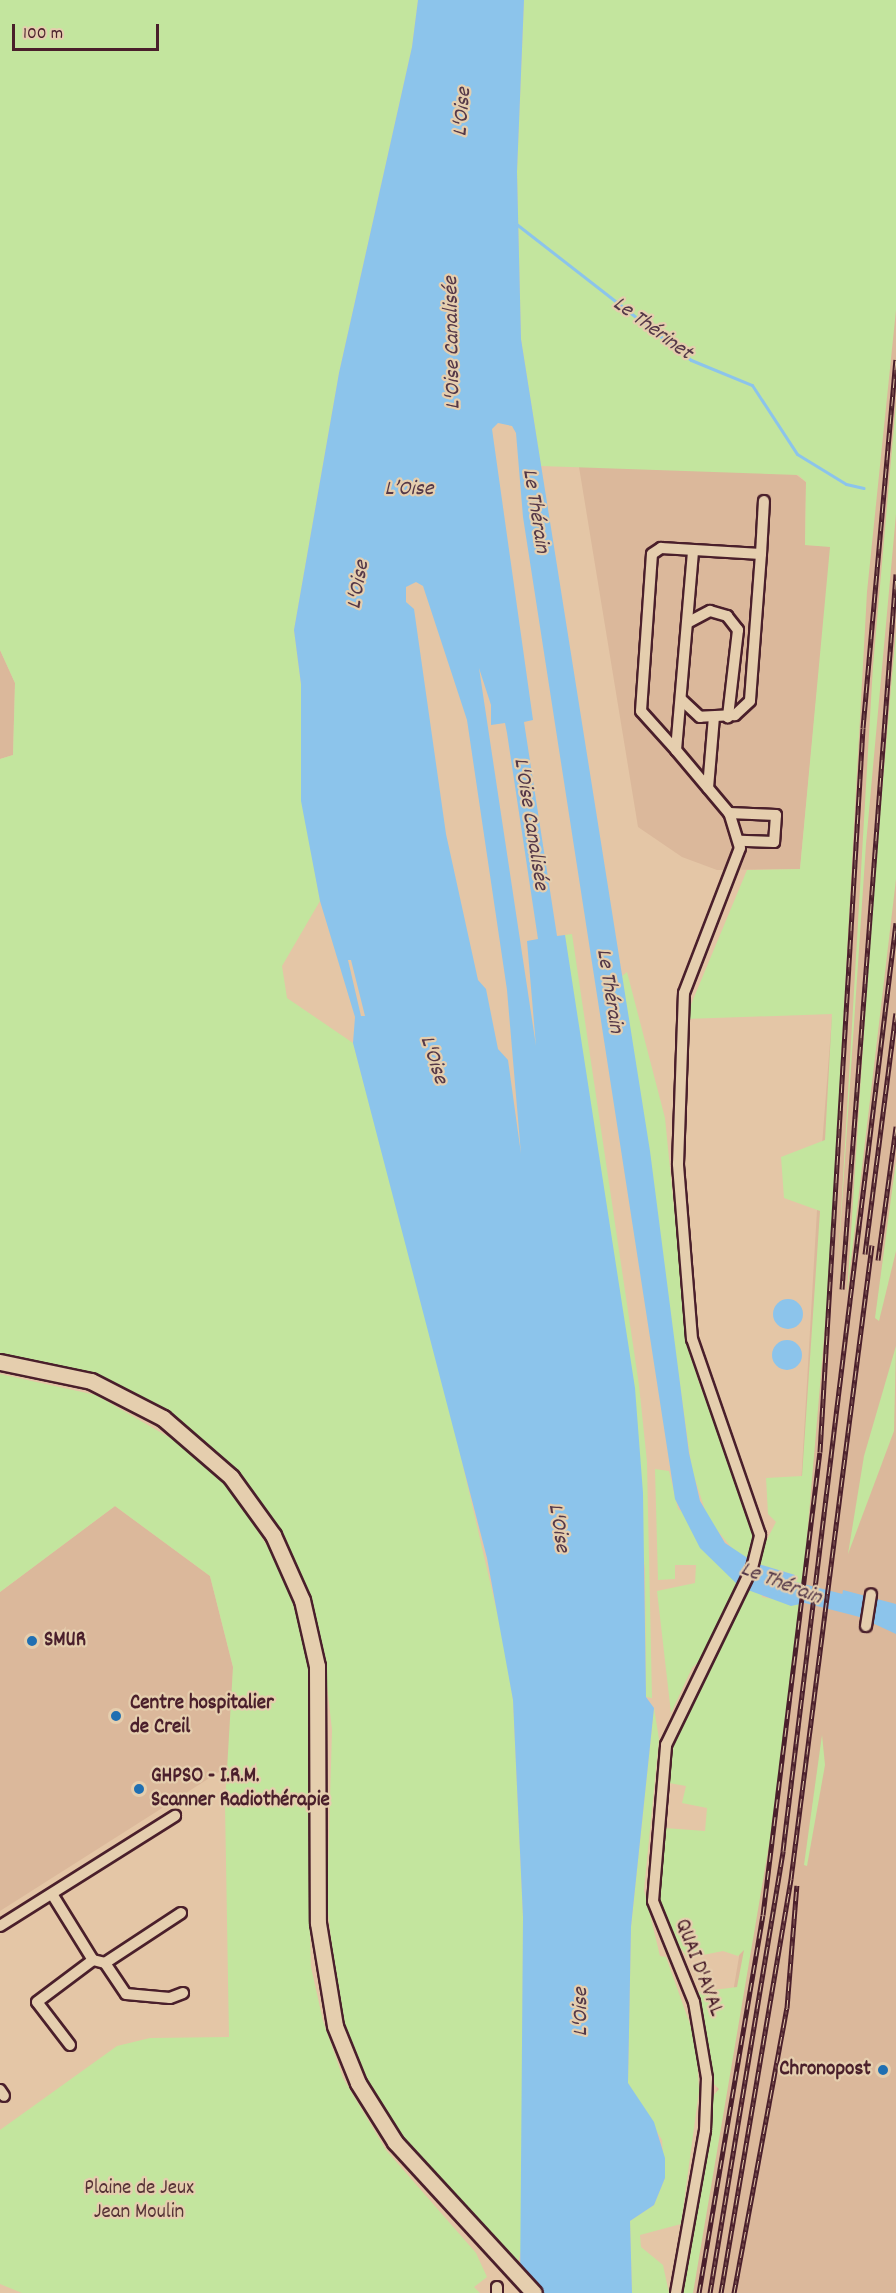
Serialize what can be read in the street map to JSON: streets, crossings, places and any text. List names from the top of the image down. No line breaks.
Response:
{"streets":{"street":["QUAI D'AVAL"]},"water":["L'Oise","Le Thérinet","L'Oise Canalisée","L’Oise","Le Thérain"],"parks":["Plaine de Jeux Jean Moulin"],"places":["SMUR","Centre hospitalier de Creil","GHPSO - I.R.M. Scanner Radiothérapie","Chronopost"],"scale_bar":"100 m"}
